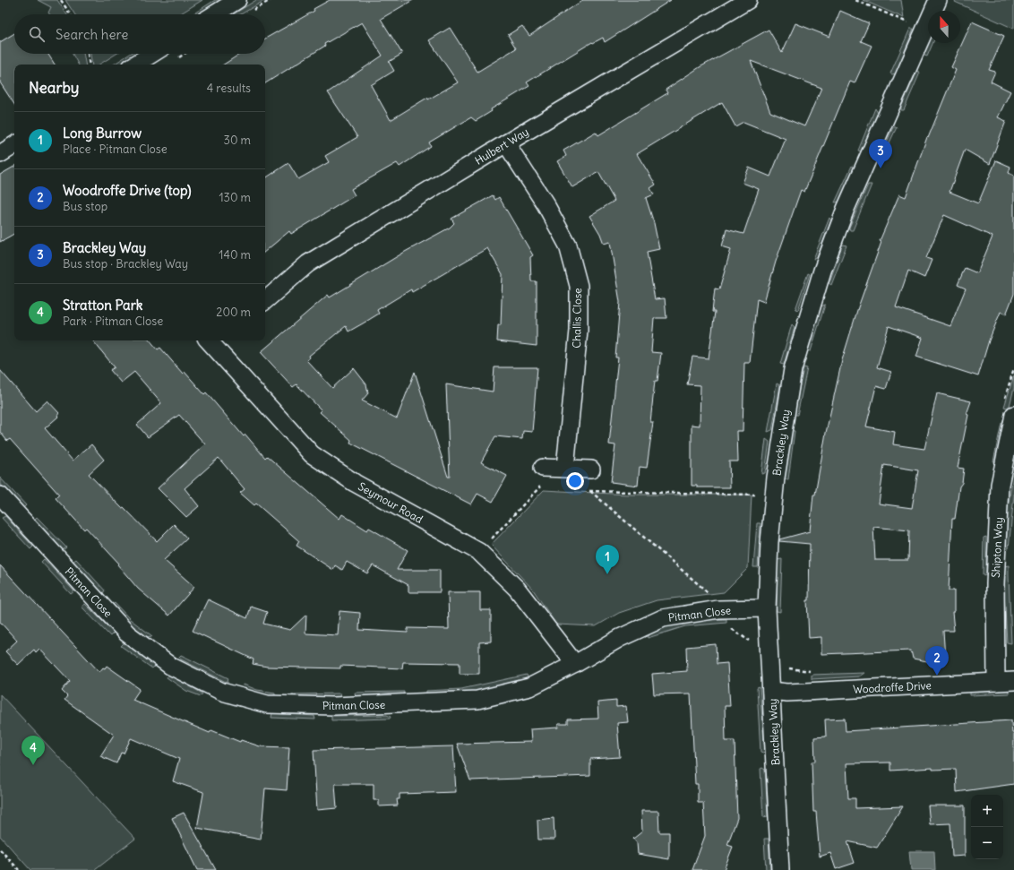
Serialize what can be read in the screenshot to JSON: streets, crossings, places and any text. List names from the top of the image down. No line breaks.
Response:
{"streets":{"street":["Hulbert Way","Challis Close","Brackley Way","Seymour Road","Shipton Way","Pitman Close","Woodroffe Drive"]},"crossings":[["Hulbert Way","Challis Close"],["Brackley Way","Pitman Close"],["Brackley Way","Woodroffe Drive"],["Seymour Road","Pitman Close"],["Shipton Way","Woodroffe Drive"]],"north":"top","page":{"search":"Search here","heading":["Nearby","4 results"],"list":[{"mark":"1","name":"Long Burrow","note":"Place · Pitman Close","value":"30 m"},{"mark":"2","name":"Woodroffe Drive (top)","note":"Bus stop","value":"130 m"},{"mark":"3","name":"Brackley Way","note":"Bus stop · Brackley Way","value":"140 m"},{"mark":"4","name":"Stratton Park","note":"Park · Pitman Close","value":"200 m"}],"pins":["3","1","2","4"],"map_buttons":["+","−"]}}
